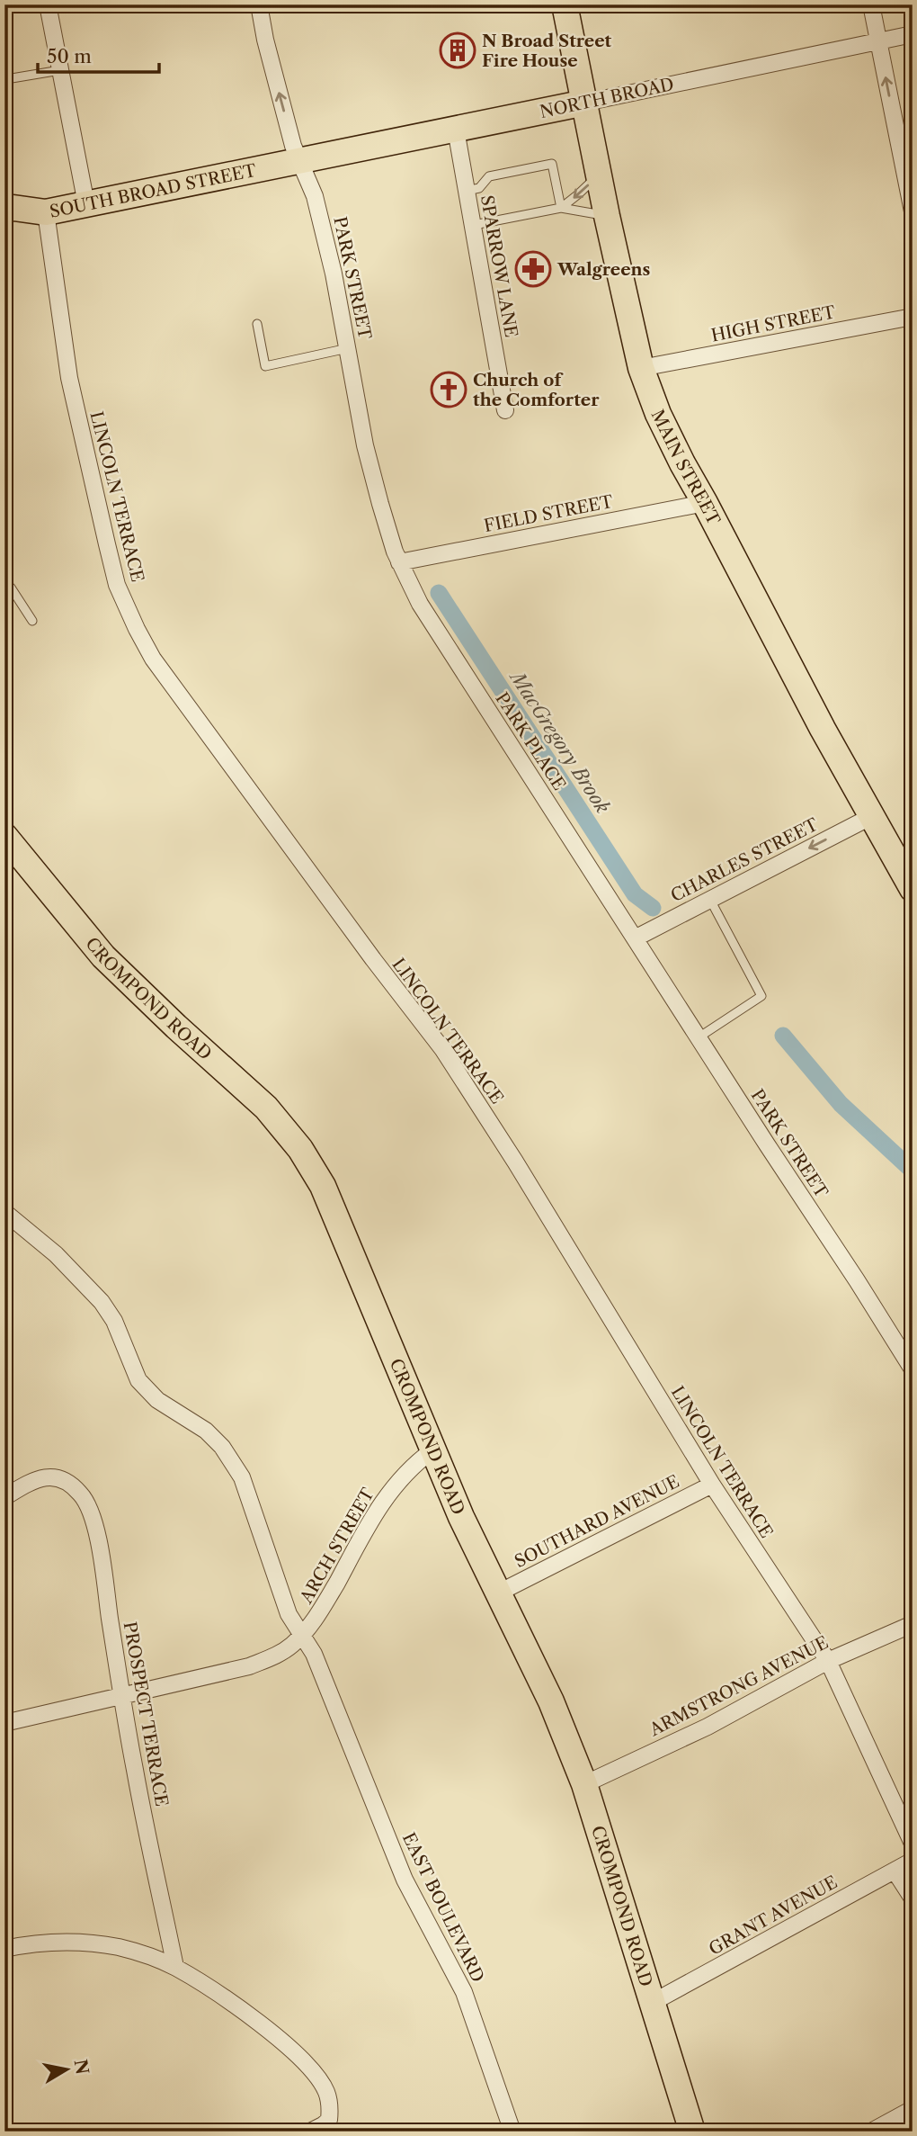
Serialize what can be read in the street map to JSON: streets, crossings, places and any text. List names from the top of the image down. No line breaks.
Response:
{"streets":{"main road":["NORTH BROAD","SOUTH BROAD STREET","MAIN STREET","CROMPOND ROAD"],"street":["SPARROW LANE","PARK STREET","HIGH STREET","LINCOLN TERRACE","FIELD STREET","PARK PLACE","CHARLES STREET","SOUTHARD AVENUE","ARCH STREET","ARMSTRONG AVENUE","PROSPECT TERRACE","EAST BOULEVARD","GRANT AVENUE"]},"crossings":[["NORTH BROAD","SOUTH BROAD STREET"],["NORTH BROAD","SPARROW LANE"],["NORTH BROAD","PARK STREET"],["NORTH BROAD","MAIN STREET"],["SOUTH BROAD STREET","PARK STREET"],["SOUTH BROAD STREET","LINCOLN TERRACE"],["PARK STREET","FIELD STREET"],["PARK STREET","PARK PLACE"],["PARK STREET","CHARLES STREET"],["HIGH STREET","MAIN STREET"],["MAIN STREET","FIELD STREET"],["MAIN STREET","CHARLES STREET"],["LINCOLN TERRACE","SOUTHARD AVENUE"],["LINCOLN TERRACE","ARMSTRONG AVENUE"],["FIELD STREET","PARK PLACE"],["PARK PLACE","CHARLES STREET"],["CROMPOND ROAD","SOUTHARD AVENUE"],["CROMPOND ROAD","ARCH STREET"],["CROMPOND ROAD","ARMSTRONG AVENUE"],["CROMPOND ROAD","GRANT AVENUE"],["ARCH STREET","PROSPECT TERRACE"],["ARCH STREET","EAST BOULEVARD"]],"one_way":["CHARLES STREET"],"water":["MacGregory Brook"],"places":{"building":["N Broad Street Fire House"],"pharmacy":["Walgreens"],"church":["Church of the Comforter"]},"scale_bar":"50 m","north":"right"}
